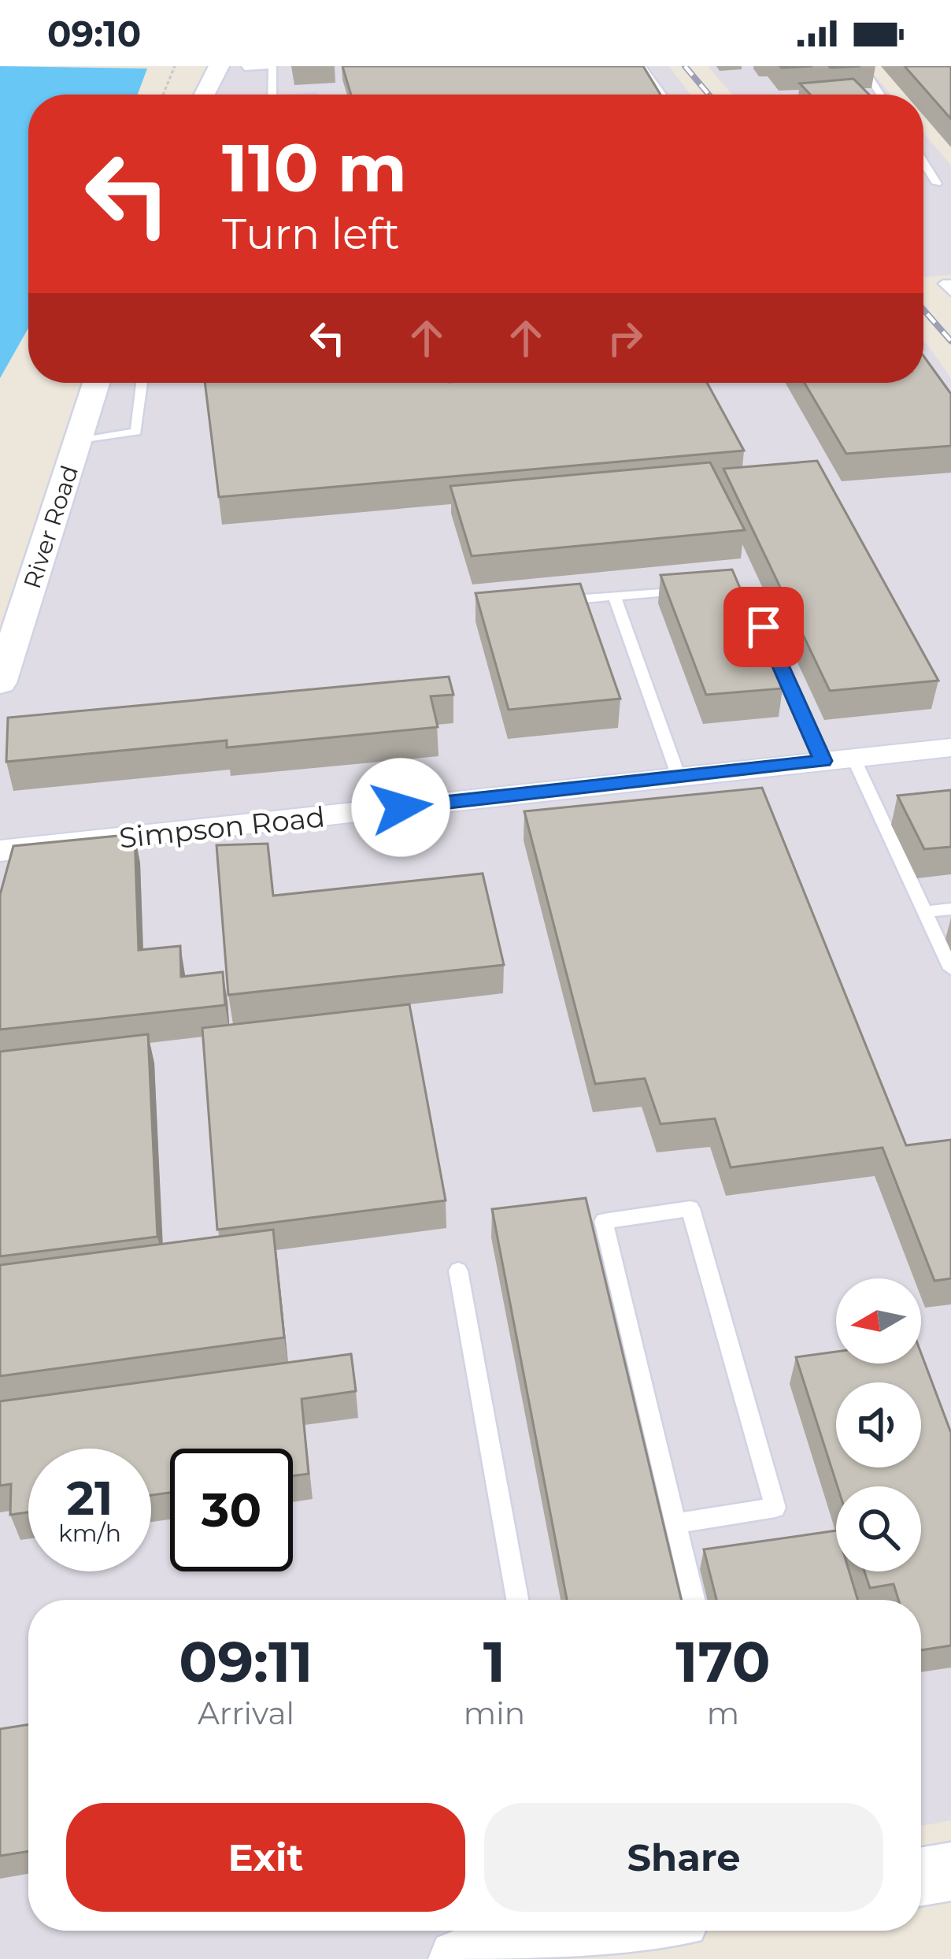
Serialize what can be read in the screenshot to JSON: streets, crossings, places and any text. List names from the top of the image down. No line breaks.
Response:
{"streets":{"street":["River Road","Simpson Road"]},"north":"left","page":{"status":"09:10","turn":["110 m","Turn left"],"speed":"21 km/h","limit":"30","eta":["09:11","Arrival","1","min","170","m"],"buttons":["Exit","Share"]}}
